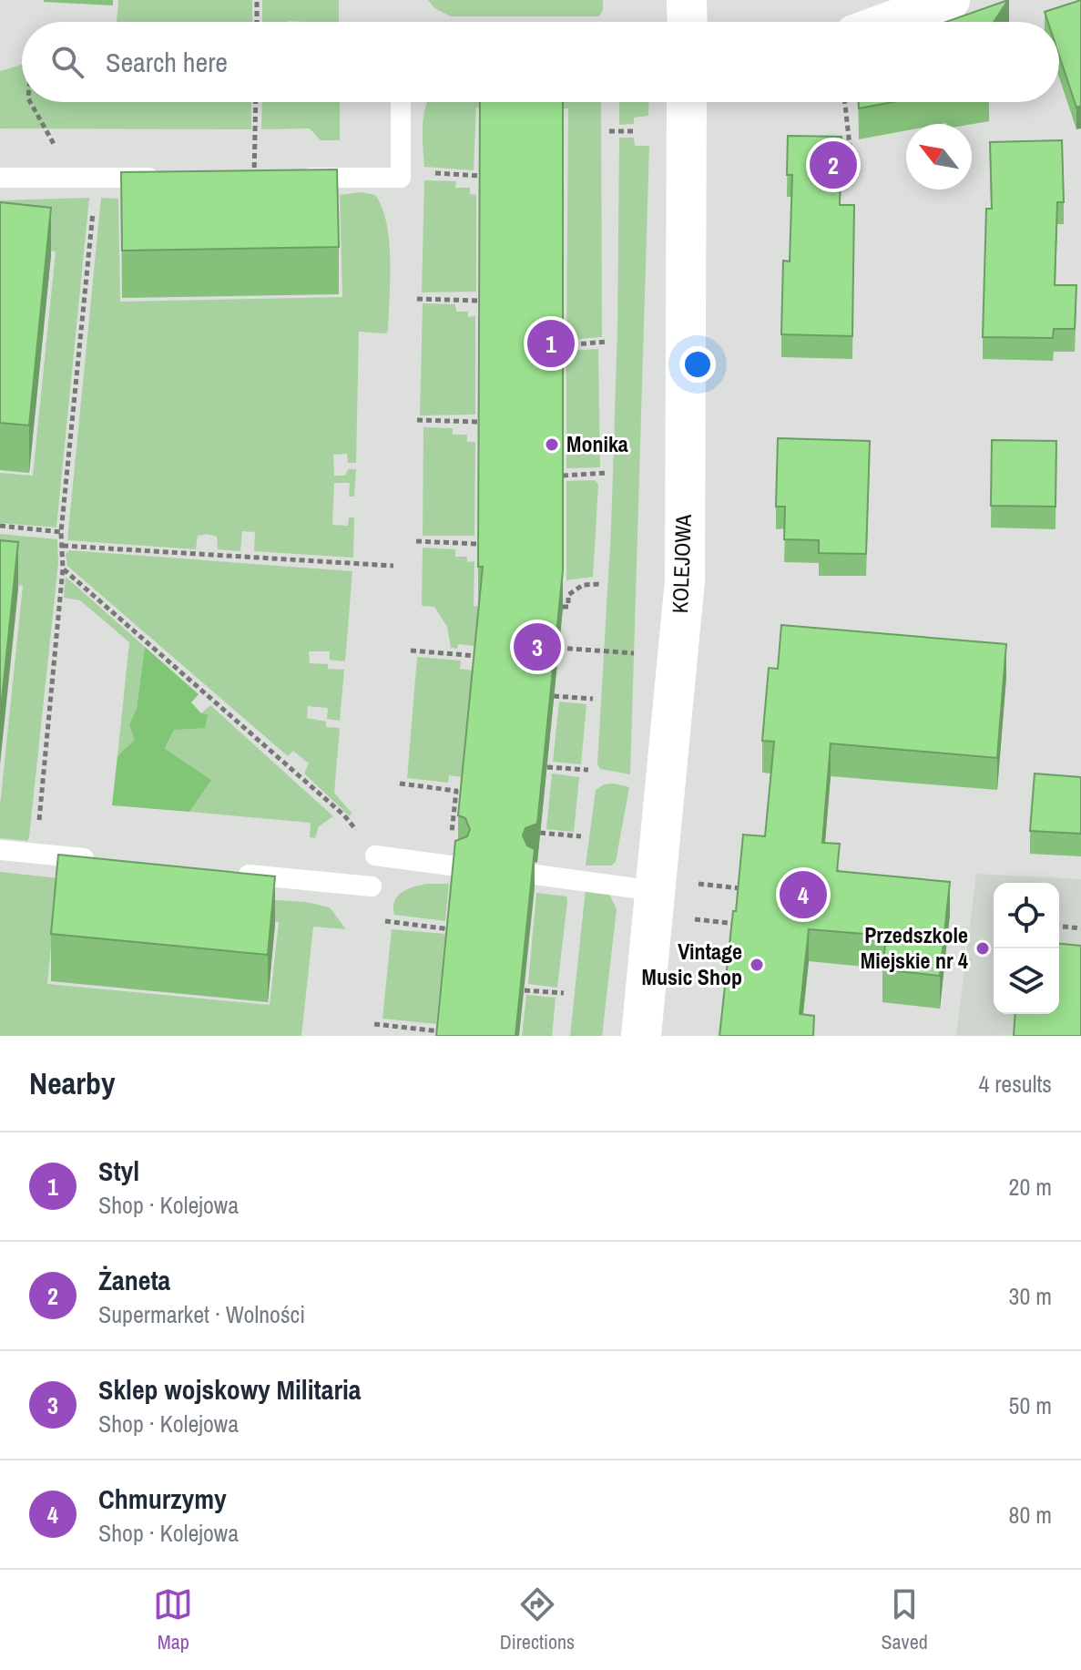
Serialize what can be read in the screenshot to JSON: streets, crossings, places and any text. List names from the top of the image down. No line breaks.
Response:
{"streets":{"street":["KOLEJOWA"]},"places":["Monika","Przedszkole Miejskie nr 4","Vintage Music Shop"],"north":"top left","page":{"search":"Search here","pins":["2","1","3","4"],"heading":["Nearby","4 results"],"list":[{"mark":"1","name":"Styl","note":"Shop · Kolejowa","value":"20 m"},{"mark":"2","name":"Żaneta","note":"Supermarket · Wolności","value":"30 m"},{"mark":"3","name":"Sklep wojskowy Militaria","note":"Shop · Kolejowa","value":"50 m"},{"mark":"4","name":"Chmurzymy","note":"Shop · Kolejowa","value":"80 m"}],"nav":["Map","Directions","Saved"]}}
